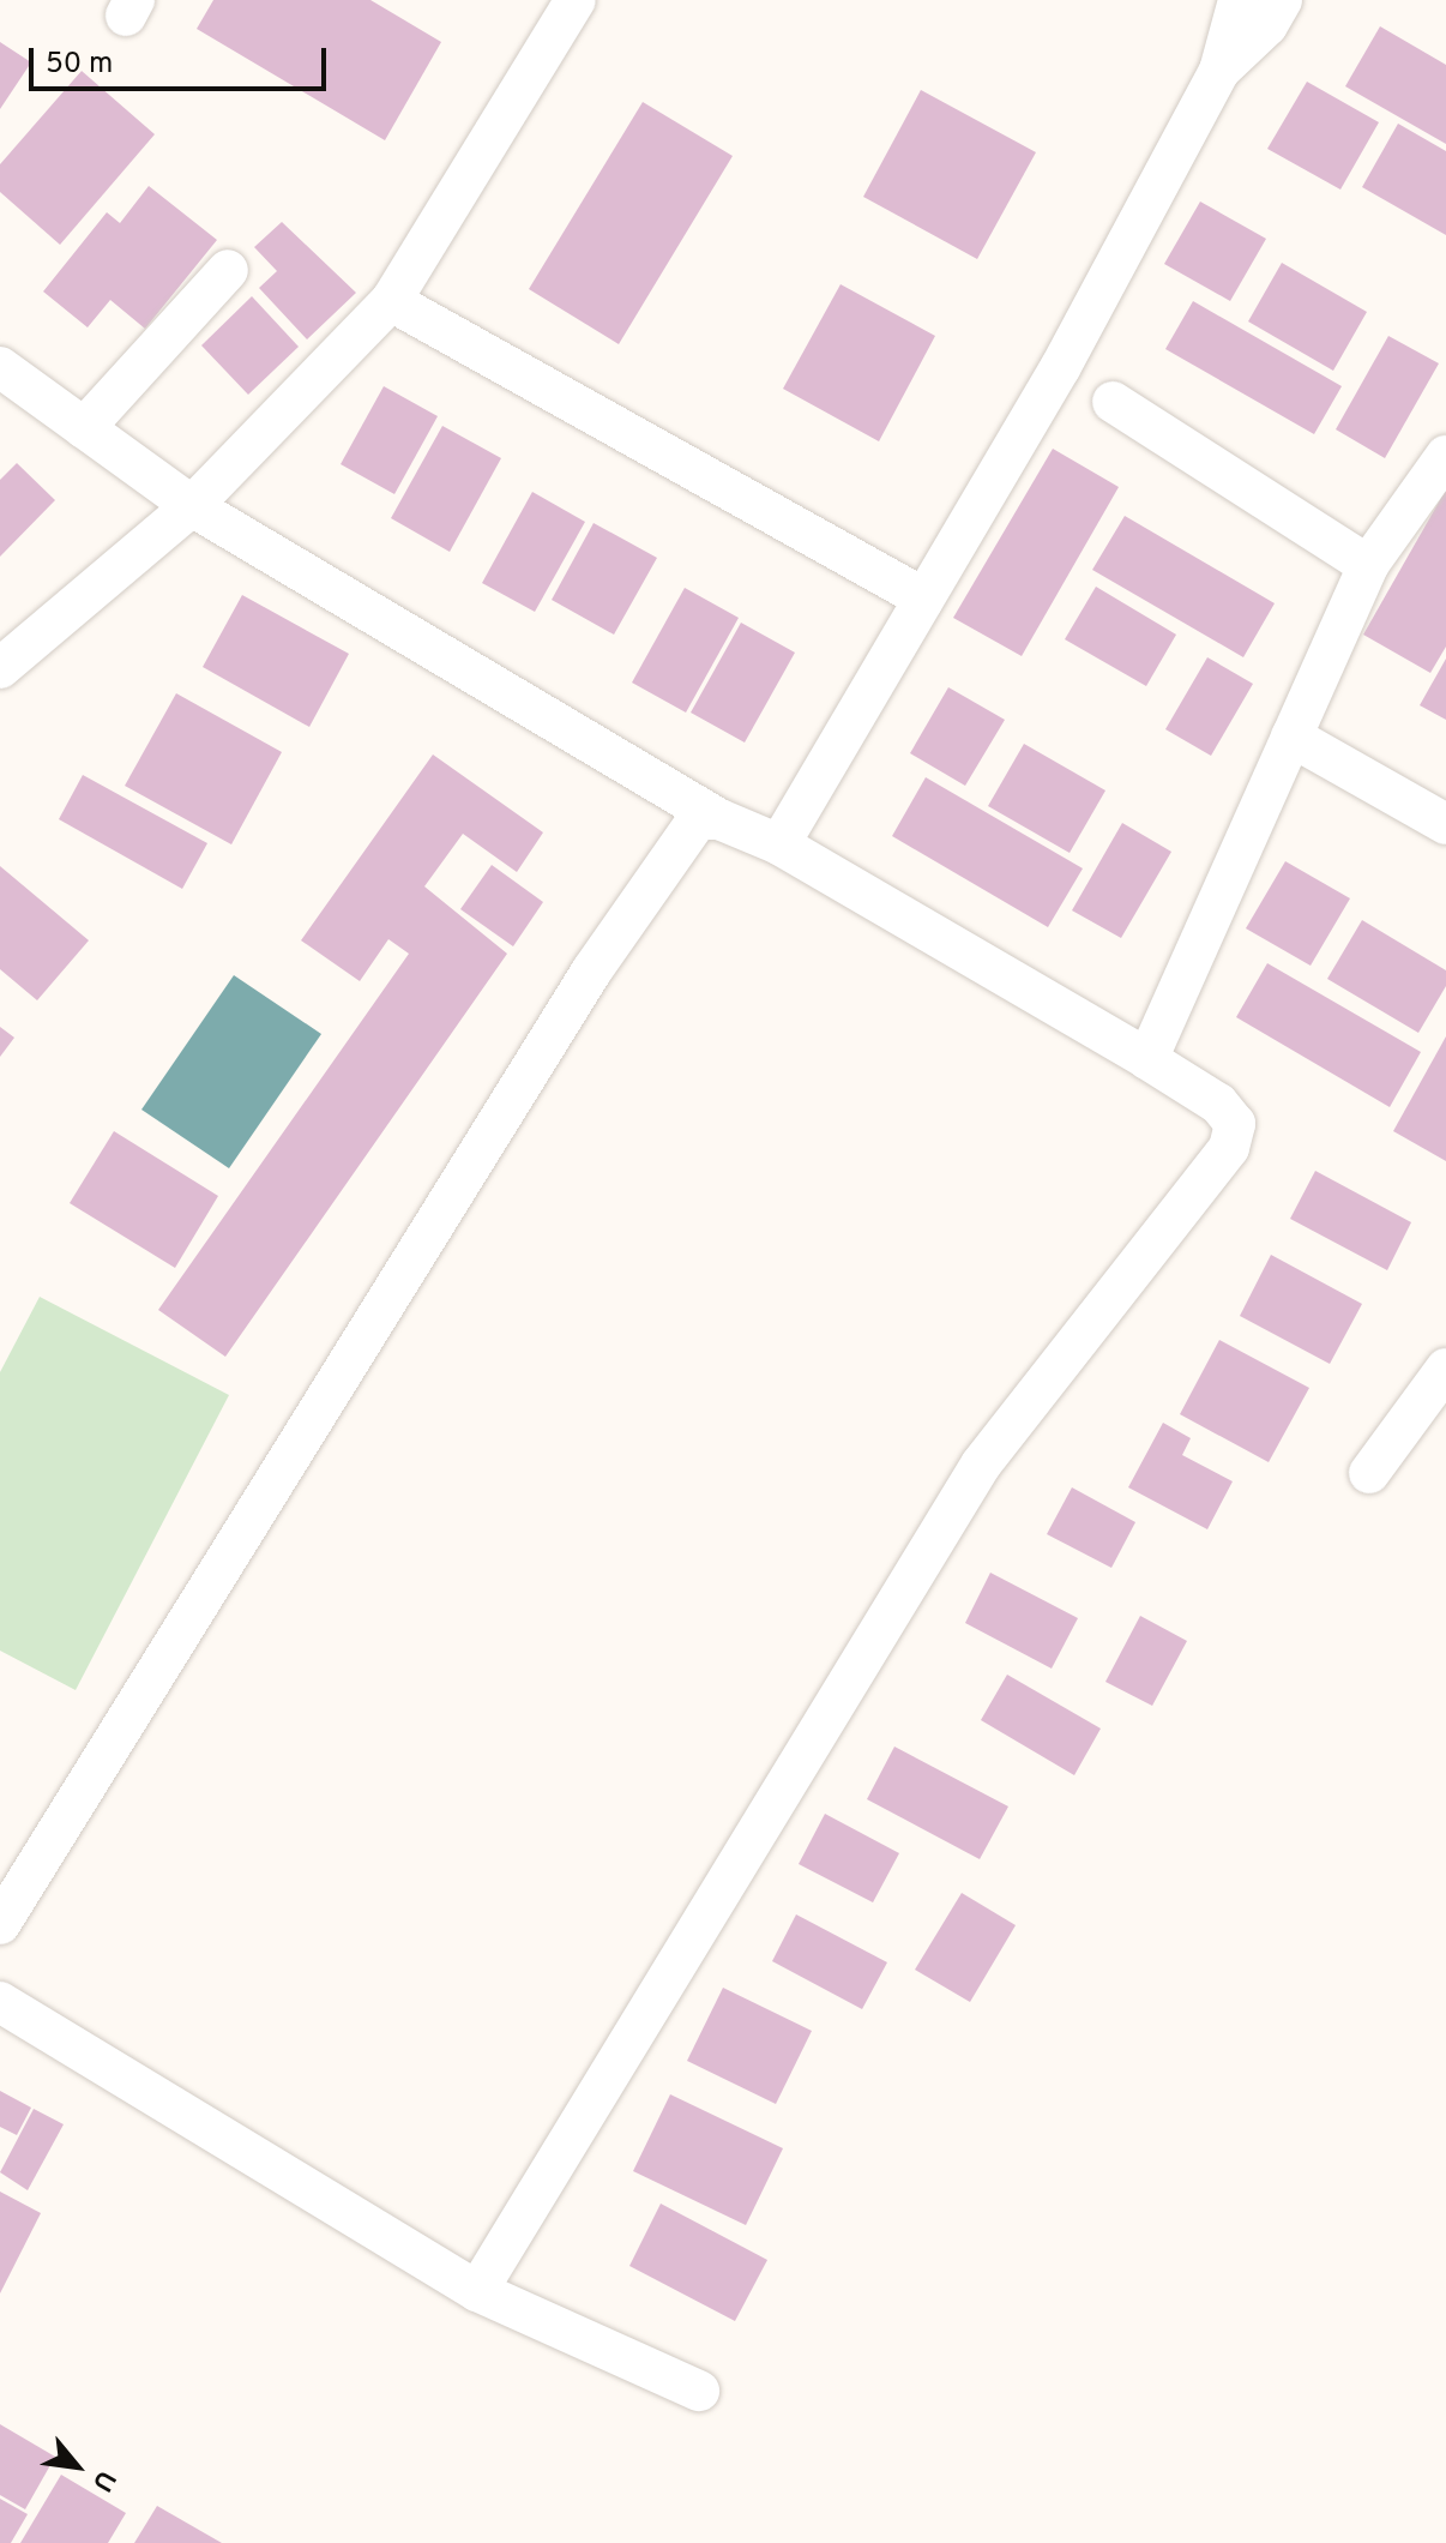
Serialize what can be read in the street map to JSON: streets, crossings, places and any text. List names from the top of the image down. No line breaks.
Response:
{"scale_bar":"50 m","north":"bottom right"}
